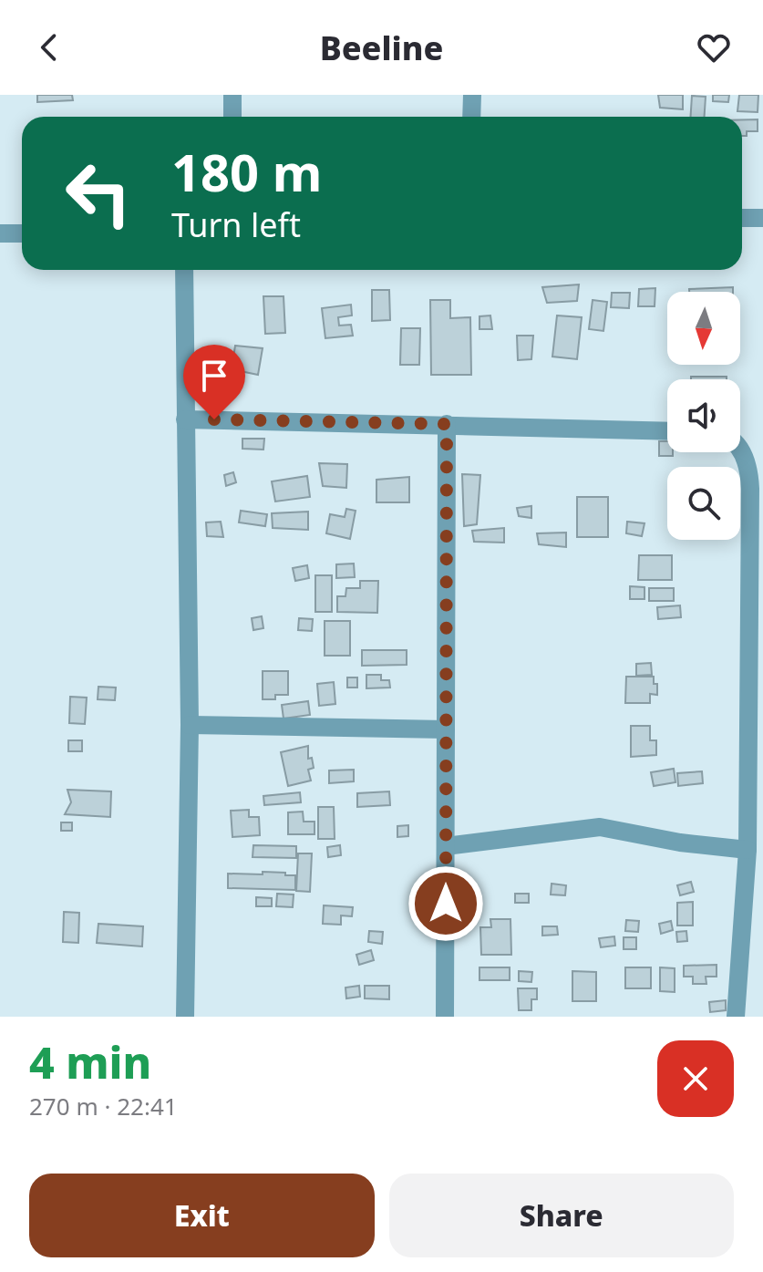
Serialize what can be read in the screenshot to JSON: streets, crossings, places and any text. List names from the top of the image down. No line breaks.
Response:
{"north":"bottom","page":{"header":"Beeline","turn":["180 m","Turn left"],"heading":["4 min","270 m · 22:41"],"buttons":["Exit","Share"]}}
